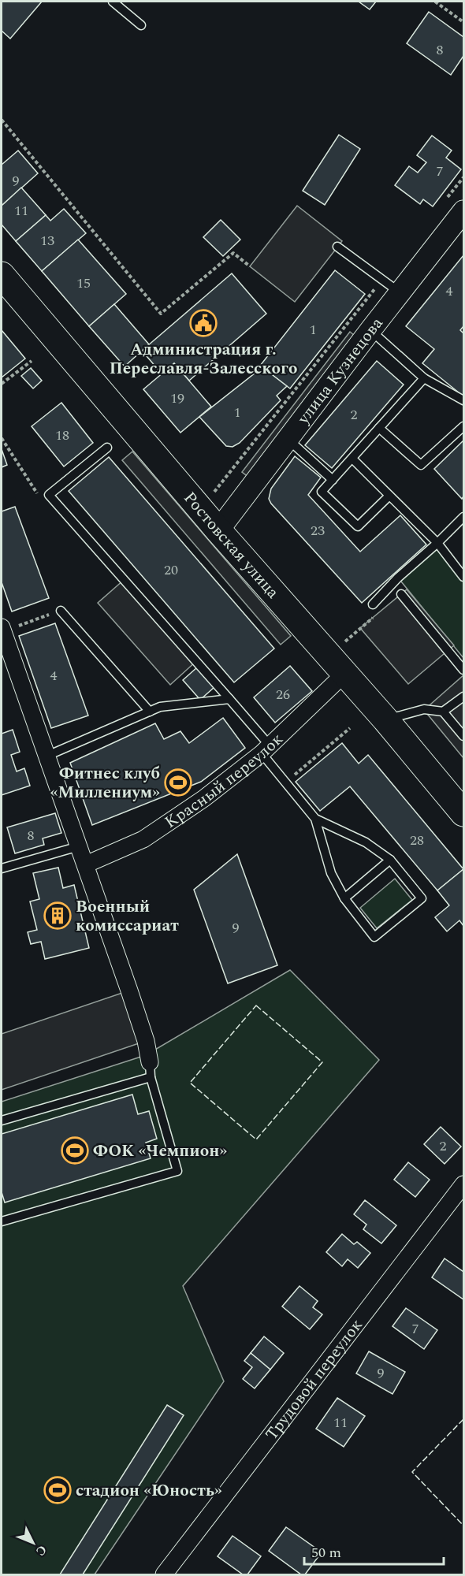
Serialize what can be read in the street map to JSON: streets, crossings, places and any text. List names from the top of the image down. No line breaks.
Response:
{"streets":{"main road":["Ростовская улица"],"street":["улица Кузнецова","Красный переулок","Трудовой переулок"]},"crossings":[["улица Кузнецова","Ростовская улица"],["Ростовская улица","Красный переулок"]],"places":{"public building":["Администрация г. Переславля-Залесского"],"sports":["Фитнес клуб «Миллениум»","ФОК «Чемпион»","стадион «Юность»"],"building":["Военный комиссариат"]},"house_numbers":["8","7","9","11","13","15","4","1","19","1","2","18","23","20","4","26","8","28","9","2","7","9","11"],"scale_bar":"50 m","north":"bottom right"}
